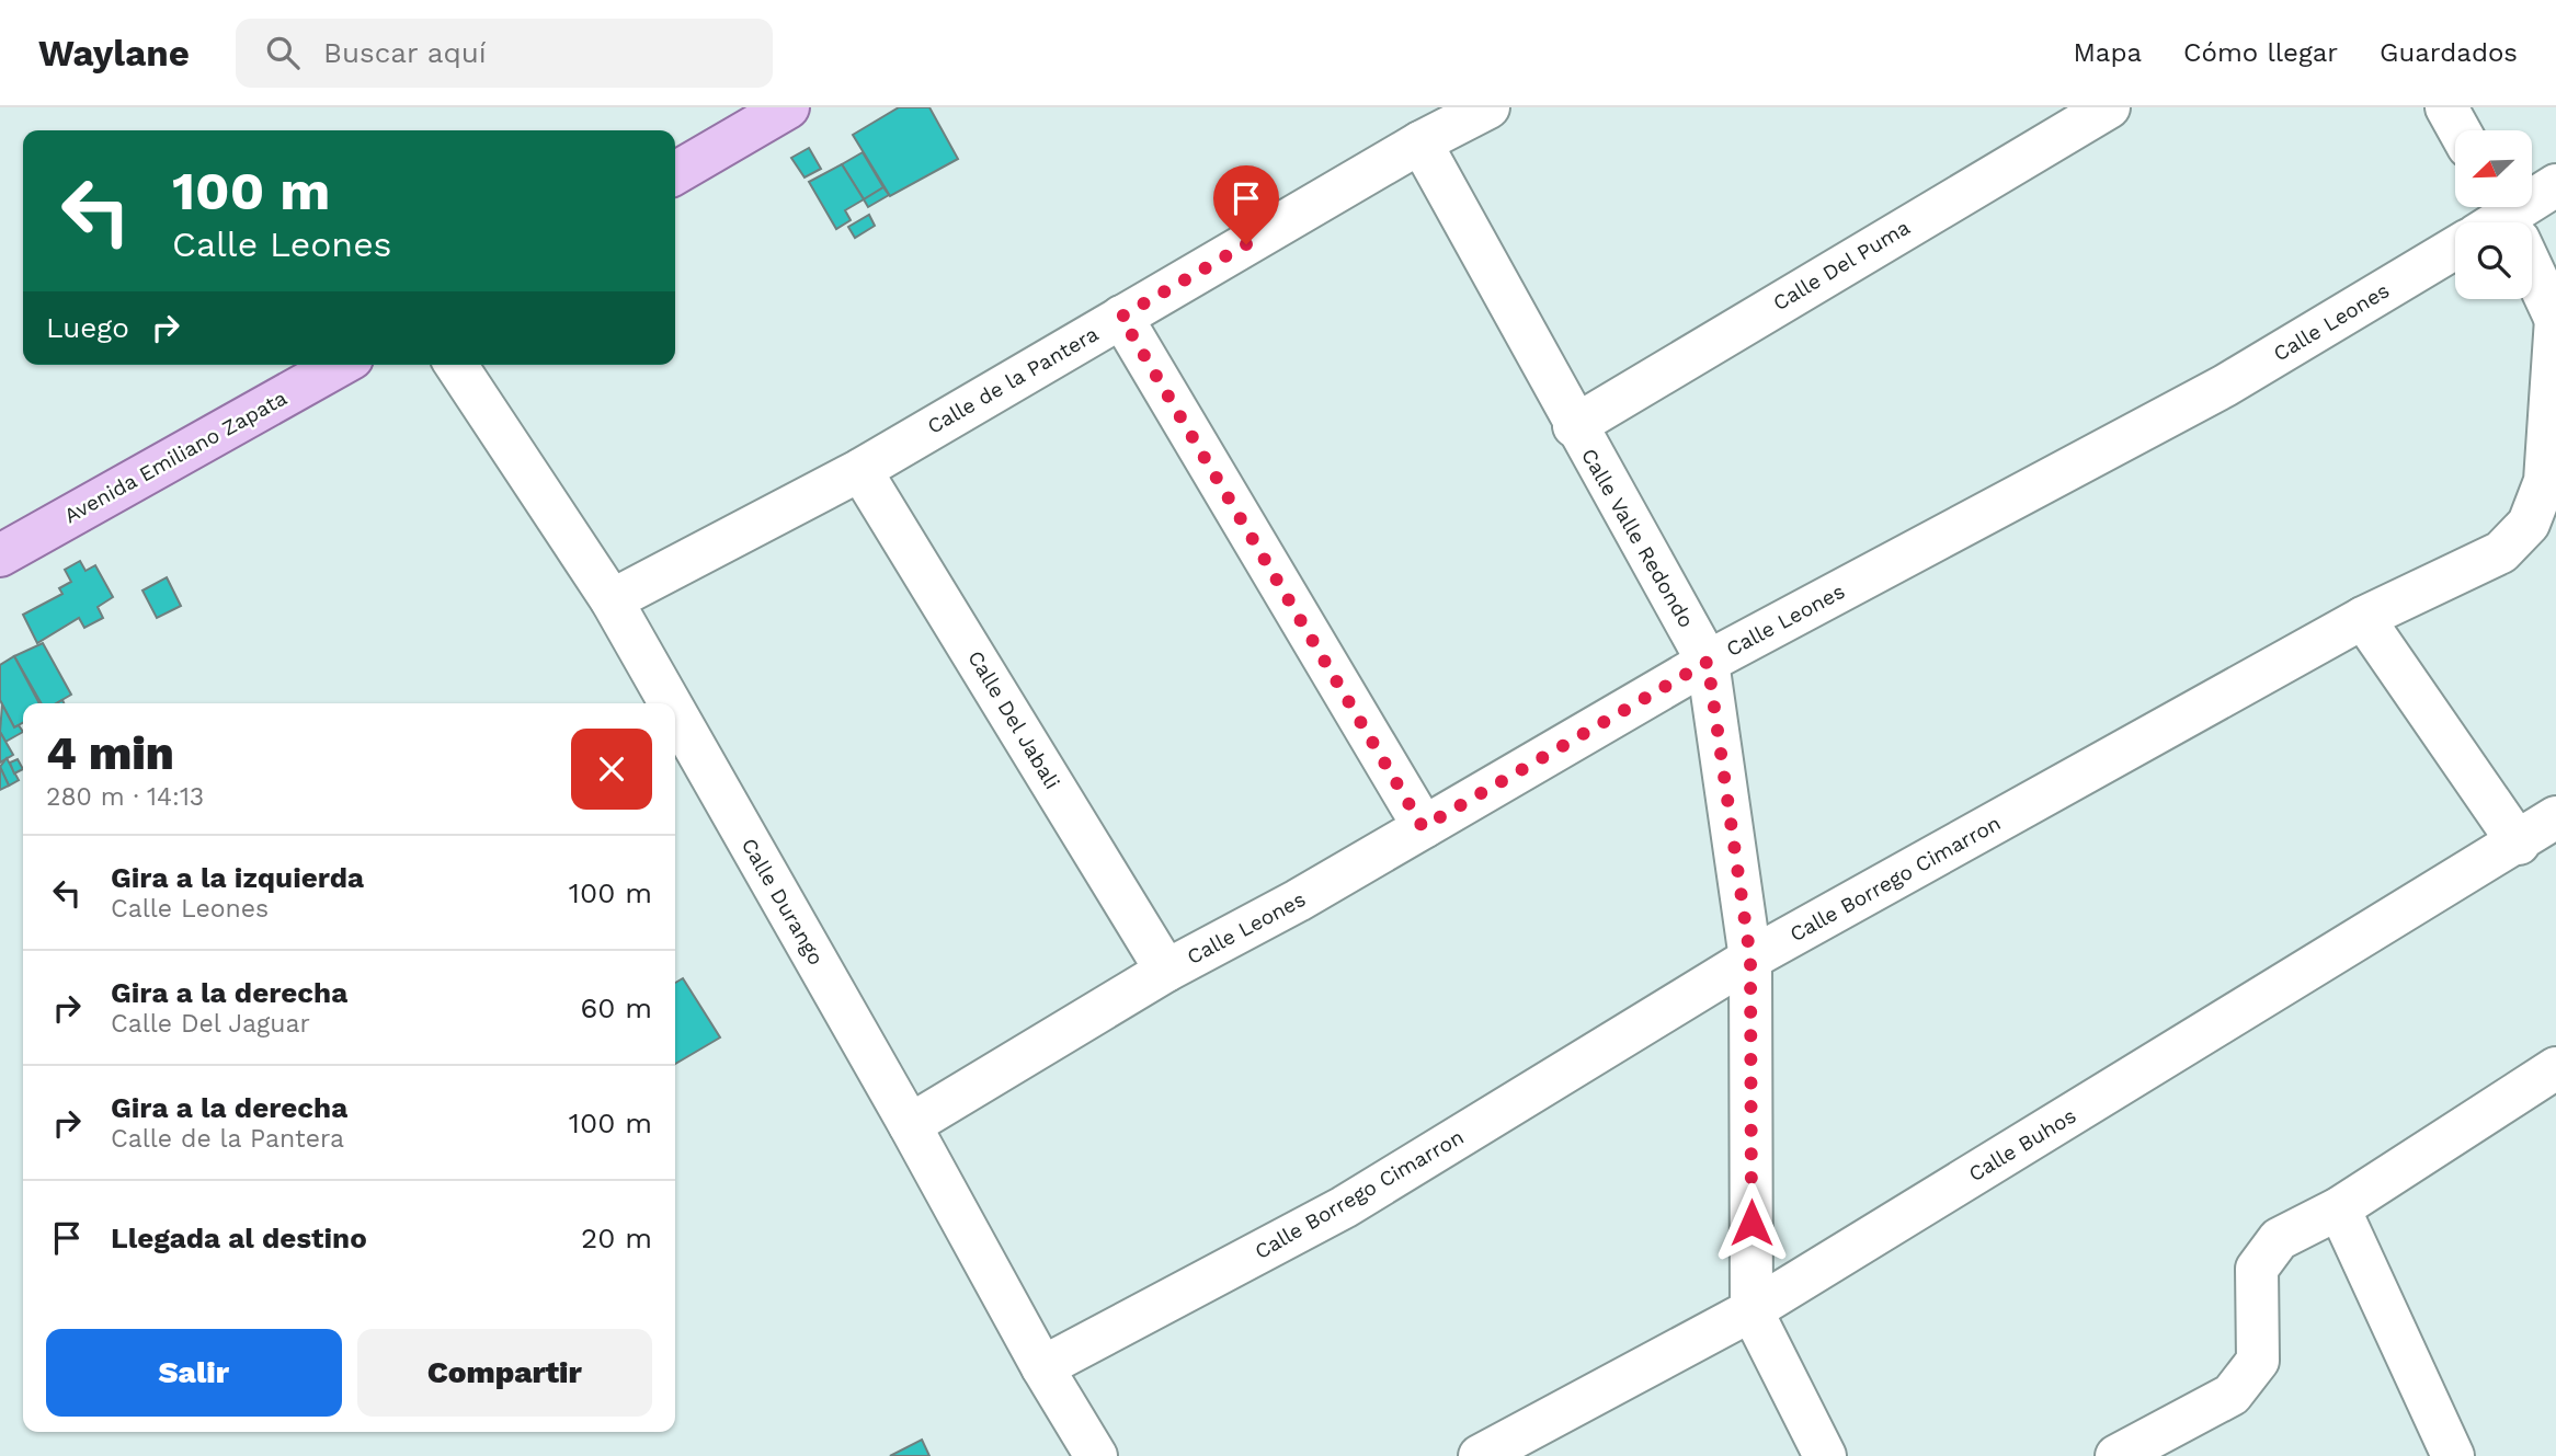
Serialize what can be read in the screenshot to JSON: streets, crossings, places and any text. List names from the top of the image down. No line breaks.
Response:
{"streets":{"main road":["Avenida Emiliano Zapata"],"street":["Calle Del Puma","Calle Leones","Calle de la Pantera","Calle Valle Redondo","Calle Del Jabali","Calle Borrego Cimarron","Calle Durango","Calle Buhos"]},"crossings":[["Calle Del Puma","Calle Valle Redondo"],["Calle Leones","Calle Valle Redondo"],["Calle Leones","Calle Del Jabali"],["Calle Leones","Calle Durango"],["Calle de la Pantera","Calle Valle Redondo"],["Calle de la Pantera","Calle Del Jabali"],["Calle de la Pantera","Calle Durango"],["Calle Valle Redondo","Calle Borrego Cimarron"],["Calle Valle Redondo","Calle Buhos"],["Calle Borrego Cimarron","Calle Durango"]],"north":"bottom left","page":{"header":"Waylane","search":"Buscar aquí","nav":["Mapa","Cómo llegar","Guardados"],"turn":["100 m","Calle Leones"],"then":"Luego","heading":["4 min","280 m · 14:13"],"list":[{"name":"Gira a la izquierda","note":"Calle Leones","value":"100 m"},{"name":"Gira a la derecha","note":"Calle Del Jaguar","value":"60 m"},{"name":"Gira a la derecha","note":"Calle de la Pantera","value":"100 m"},{"name":"Llegada al destino","value":"20 m"}],"buttons":["Salir","Compartir"]}}
